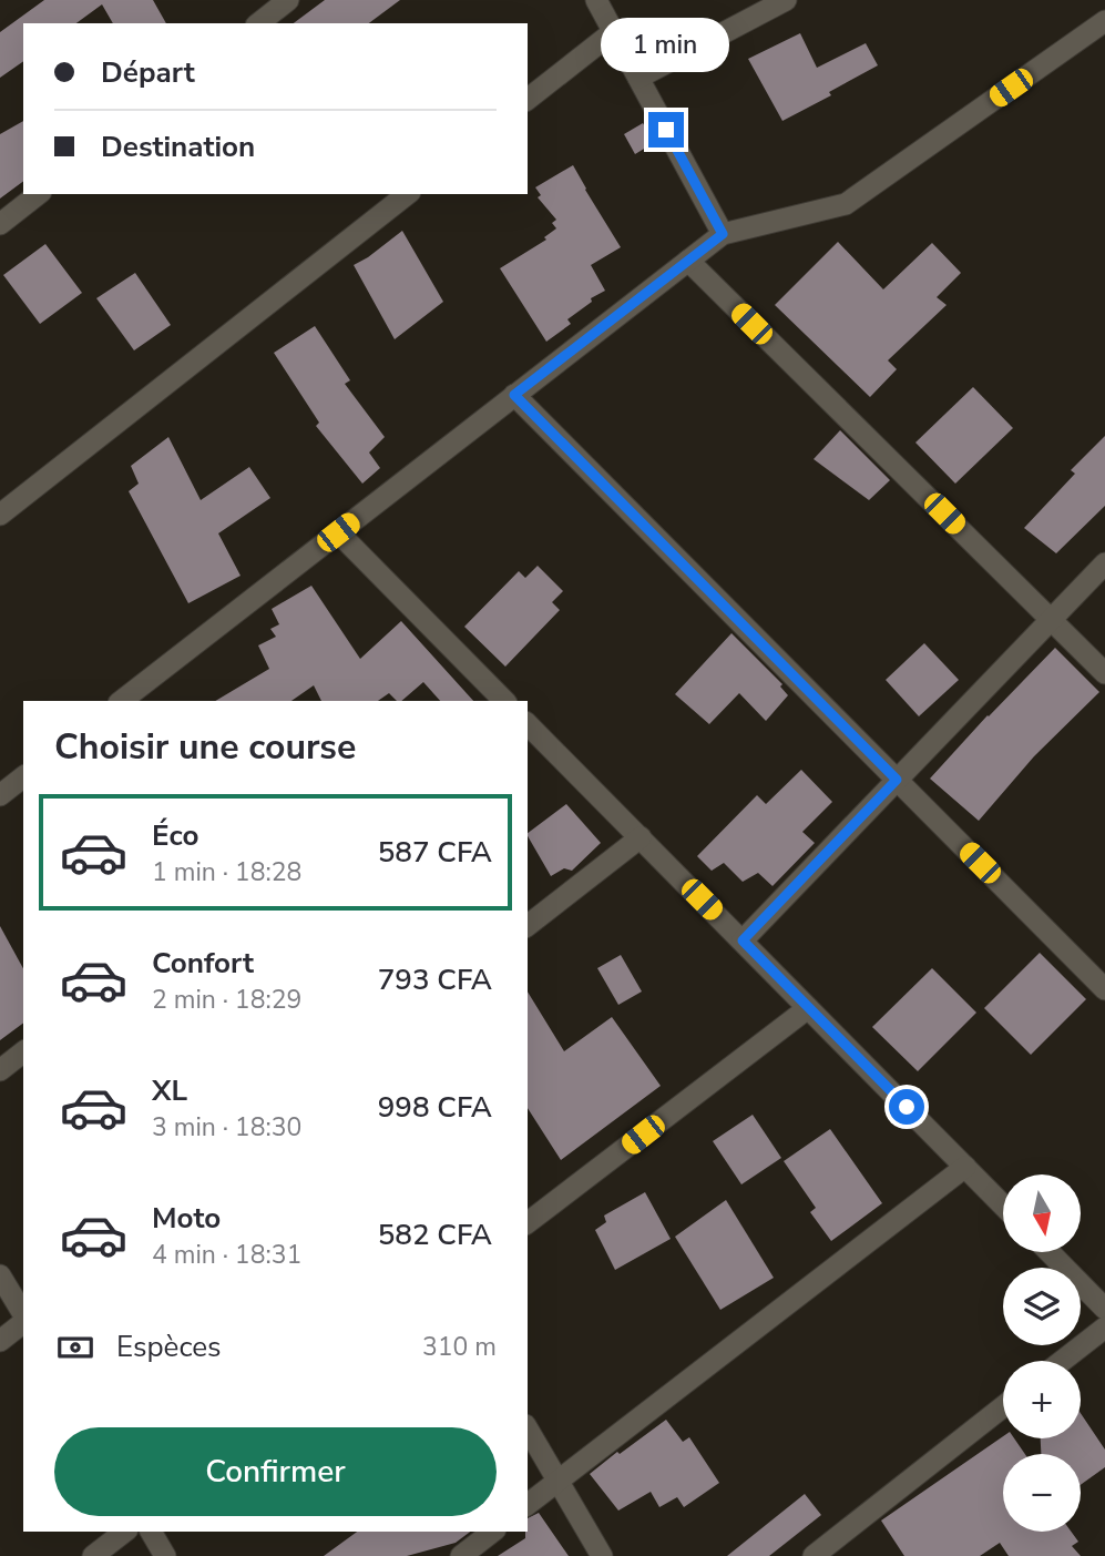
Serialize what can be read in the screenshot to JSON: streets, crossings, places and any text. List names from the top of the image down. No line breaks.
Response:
{"north":"bottom","page":{"bubble":"1 min","banner":["Départ","Destination"],"heading":"Choisir une course","list":[{"name":"Éco","note":"1 min · 18:28","value":"587 CFA"},{"name":"Confort","note":"2 min · 18:29","value":"793 CFA"},{"name":"XL","note":"3 min · 18:30","value":"998 CFA"},{"name":"Moto","note":"4 min · 18:31","value":"582 CFA"}],"map_buttons":["+","−"],"pay":["Espèces","310 m"],"buttons":"Confirmer"}}
